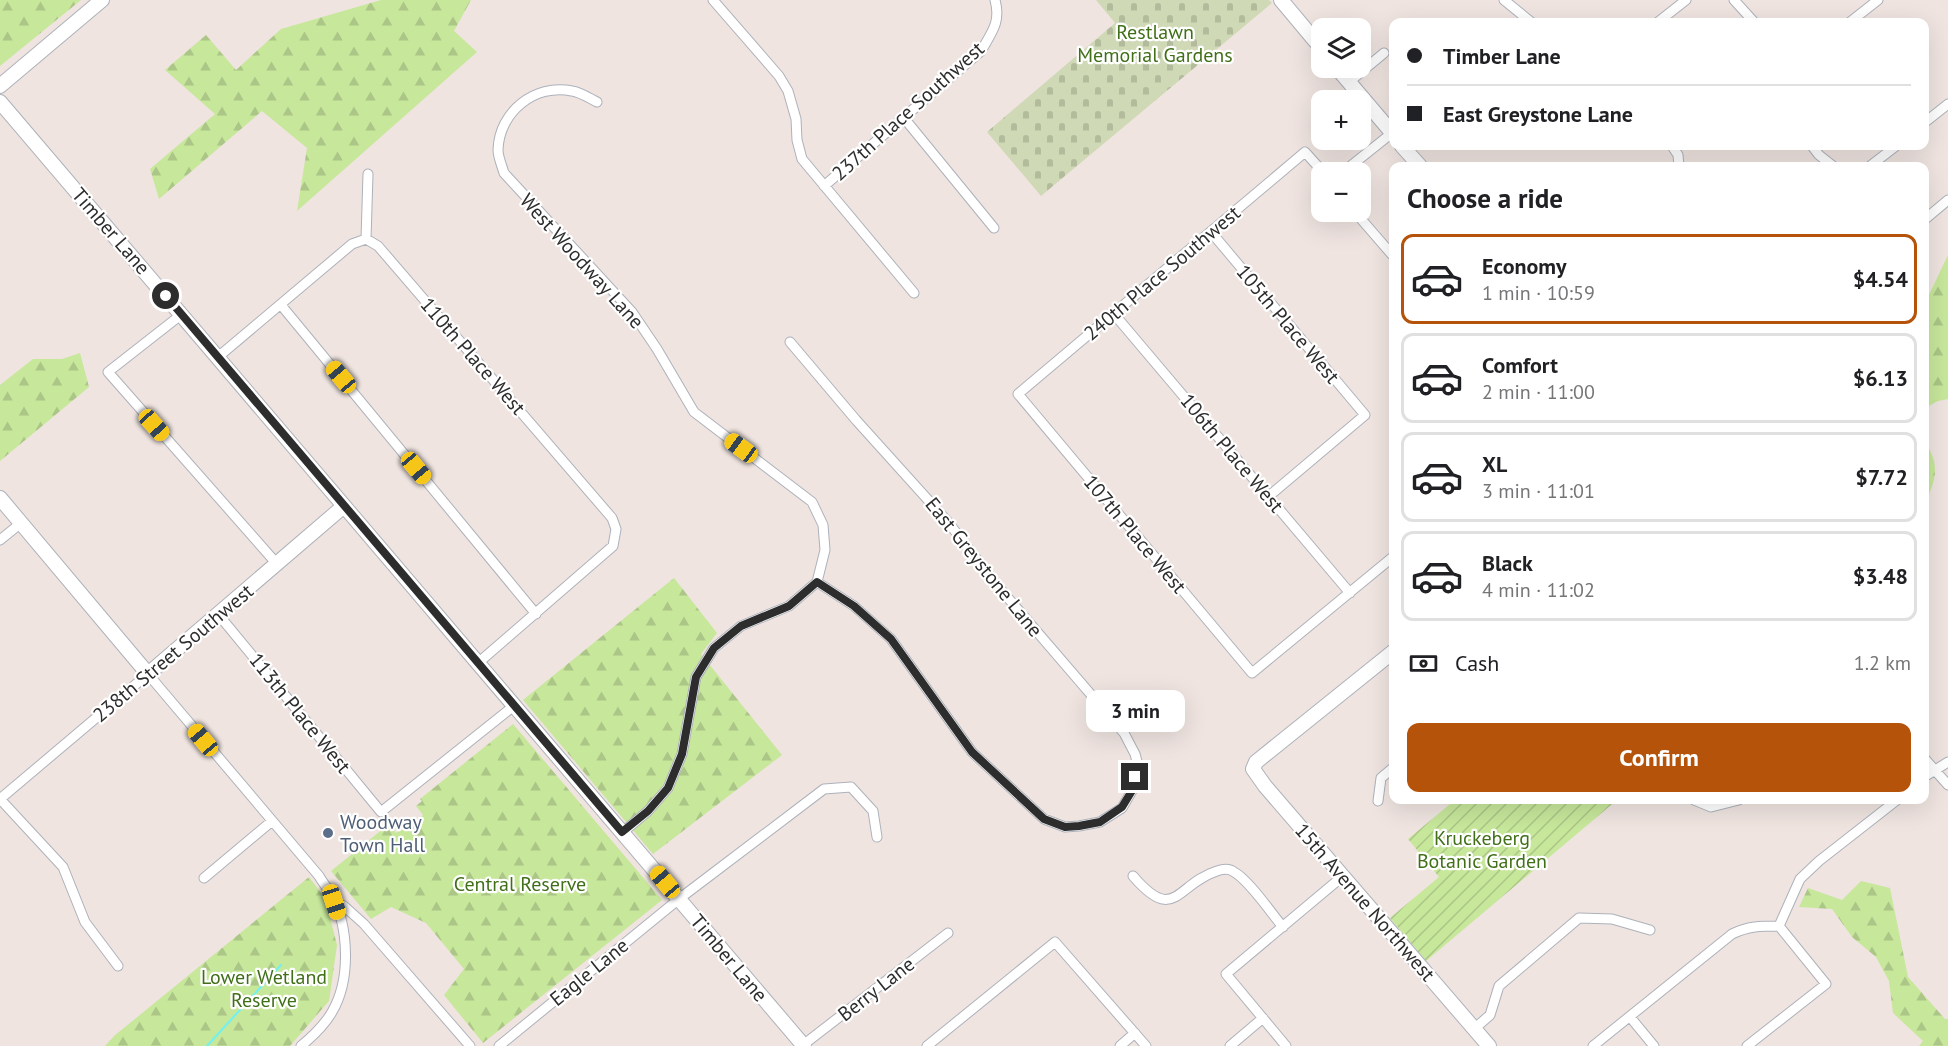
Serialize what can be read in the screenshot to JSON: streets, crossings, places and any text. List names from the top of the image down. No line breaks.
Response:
{"streets":{"street":["237th Place Southwest","Timber Lane","West Woodway Lane","240th Place Southwest","105th Place West","110th Place West","106th Place West","107th Place West","East Greystone Lane","238th Street Southwest","113th Place West","15th Avenue Northwest","Eagle Lane","Berry Lane"]},"crossings":[["Timber Lane","238th Street Southwest"],["Timber Lane","113th Place West"],["Timber Lane","Eagle Lane"],["Timber Lane","Berry Lane"],["West Woodway Lane","East Greystone Lane"],["240th Place Southwest","105th Place West"],["240th Place Southwest","106th Place West"],["240th Place Southwest","107th Place West"],["105th Place West","106th Place West"],["106th Place West","107th Place West"],["238th Street Southwest","113th Place West"]],"parks":["Restlawn Memorial Gardens","Kruckeberg Botanic Garden","Central Reserve","Lower Wetland Reserve"],"places":["Woodway Town Hall"],"page":{"map_buttons":["+","−"],"banner":["Timber Lane","East Greystone Lane"],"heading":"Choose a ride","list":[{"name":"Economy","note":"1 min · 10:59","value":"$4.54"},{"name":"Comfort","note":"2 min · 11:00","value":"$6.13"},{"name":"XL","note":"3 min · 11:01","value":"$7.72"},{"name":"Black","note":"4 min · 11:02","value":"$3.48"}],"pay":["Cash","1.2 km"],"bubble":"3 min","buttons":"Confirm"}}
